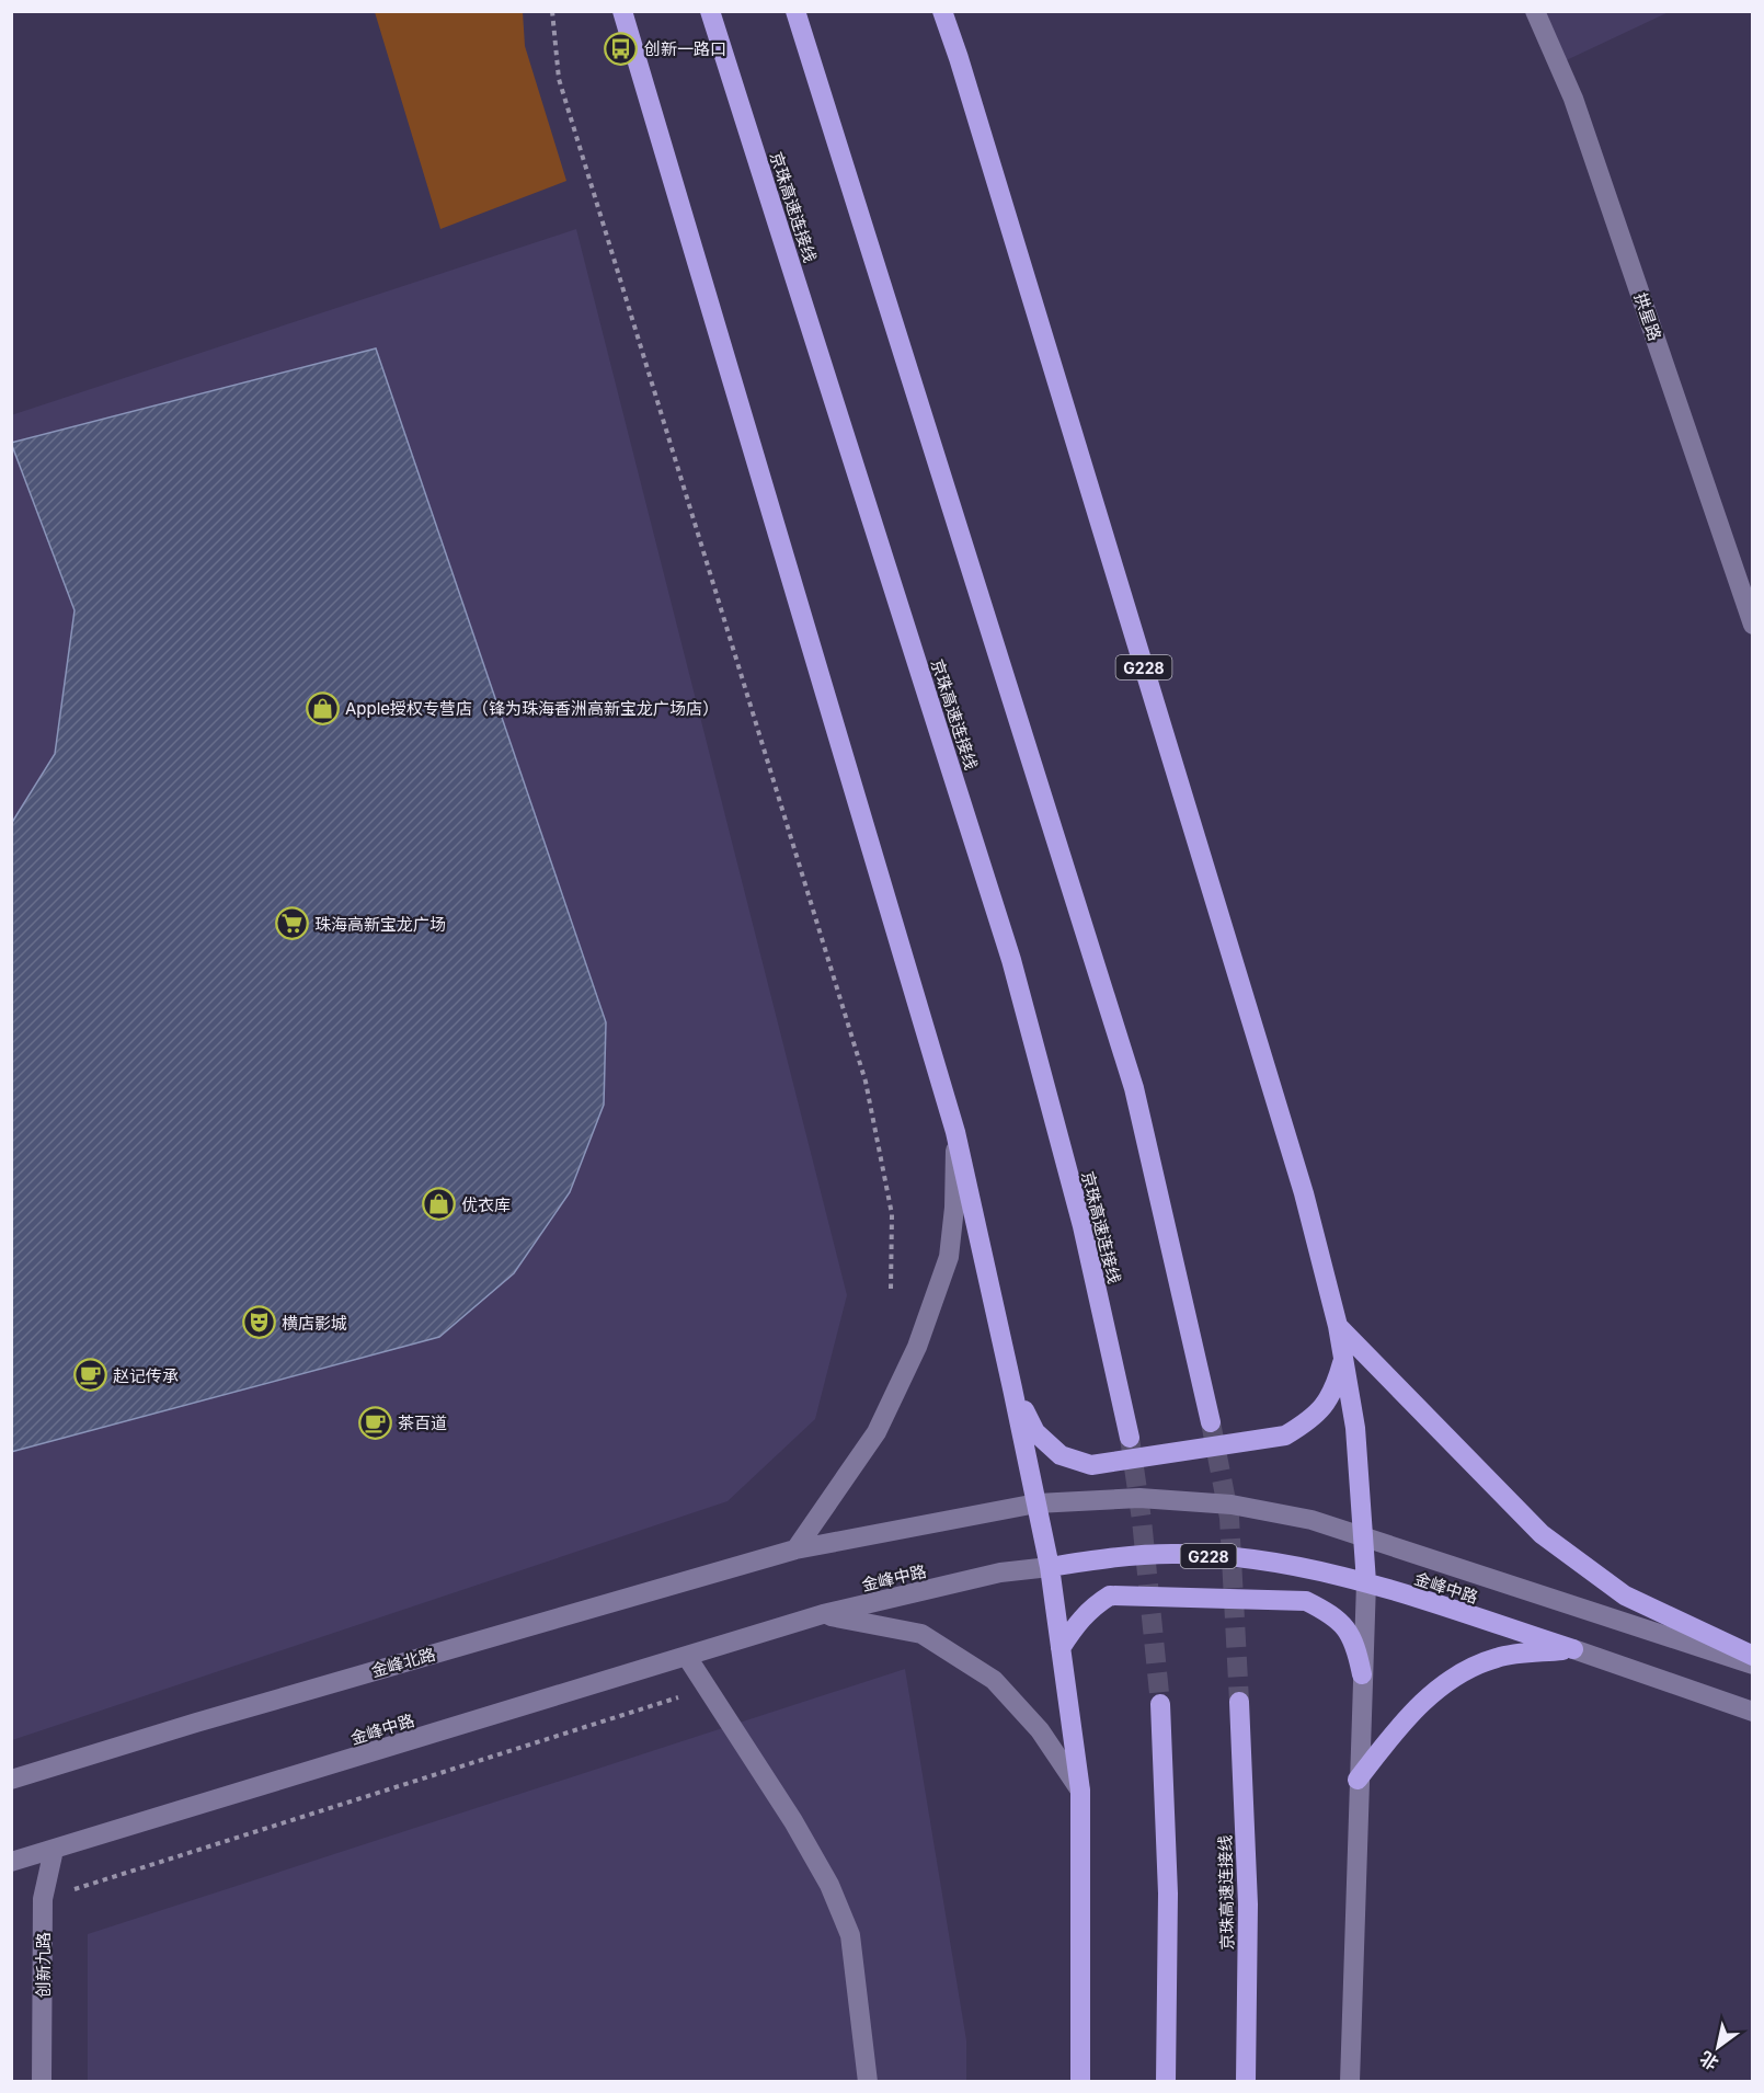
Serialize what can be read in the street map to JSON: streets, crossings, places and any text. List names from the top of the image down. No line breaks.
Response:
{"streets":{"highway":["京珠高速连接线","G228","金峰中路"],"main road":["拱星路","金峰北路","创新九路"]},"crossings":[["金峰中路","金峰北路"],["金峰中路","创新九路"]],"places":{"bus stop":["创新一路口"],"shop":["Apple授权专营店（锋为珠海香洲高新宝龙广场店）","优衣库"],"supermarket":["珠海高新宝龙广场"],"theatre":["横店影城"],"cafe":["赵记传承","茶百道"]},"north":"bottom left"}
